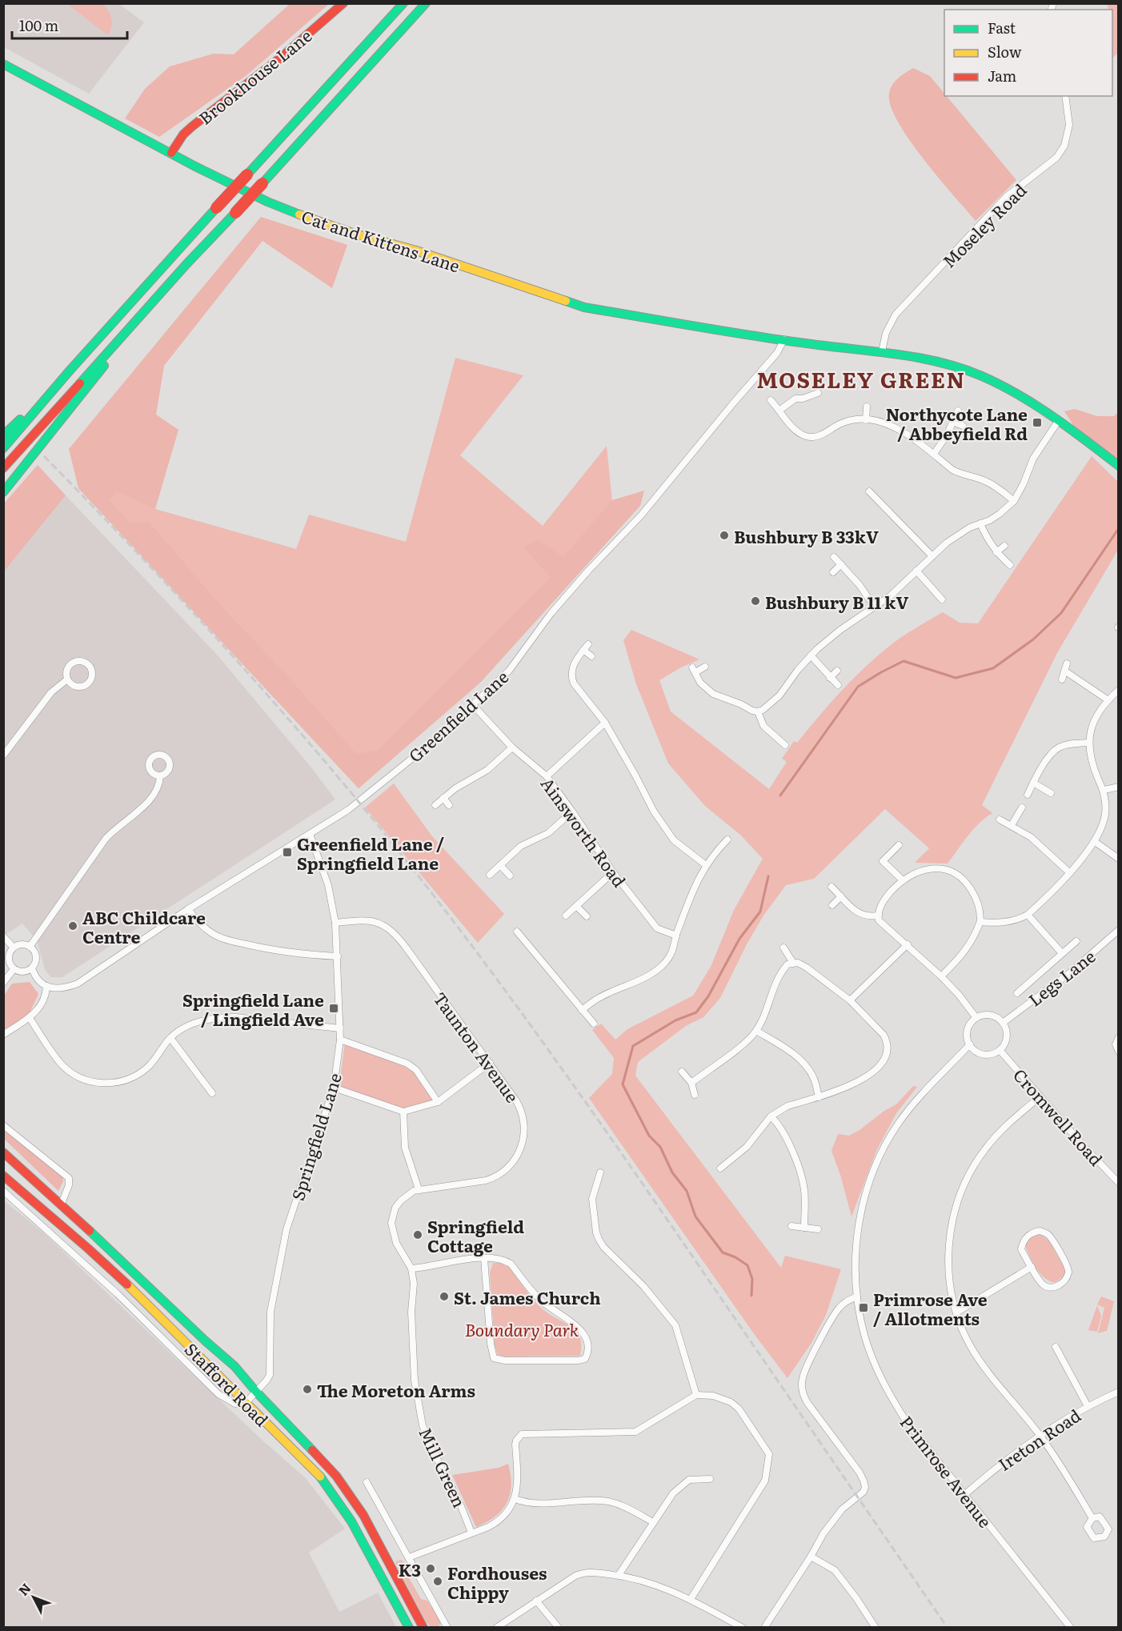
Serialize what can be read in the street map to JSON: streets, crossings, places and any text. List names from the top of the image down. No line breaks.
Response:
{"streets":{"main road":["Brookhouse Lane","Cat and Kittens Lane","Stafford Road"],"street":["Moseley Road","Greenfield Lane","Ainsworth Road","Legs Lane","Taunton Avenue","Cromwell Road","Springfield Lane","Ireton Road","Mill Green","Primrose Avenue"]},"crossings":[["Brookhouse Lane","Cat and Kittens Lane"],["Moseley Road","Cat and Kittens Lane"],["Cat and Kittens Lane","Greenfield Lane"],["Greenfield Lane","Ainsworth Road"],["Greenfield Lane","Springfield Lane"],["Legs Lane","Cromwell Road"],["Legs Lane","Primrose Avenue"],["Taunton Avenue","Springfield Lane"],["Taunton Avenue","Mill Green"],["Cromwell Road","Primrose Avenue"],["Springfield Lane","Stafford Road"],["Ireton Road","Primrose Avenue"]],"districts":["MOSELEY GREEN"],"parks":["Boundary Park"],"places":{"transit":["Northycote Lane / Abbeyfield Rd","Greenfield Lane / Springfield Lane","Springfield Lane / Lingfield Ave","Primrose Ave / Allotments"],"other":["Bushbury B 33kV","Bushbury B 11 kV","ABC Childcare Centre","Springfield Cottage","St. James Church","The Moreton Arms","K3","Fordhouses Chippy"]},"legend":["Fast","Slow","Jam"],"scale_bar":"100 m","north":"top left"}
